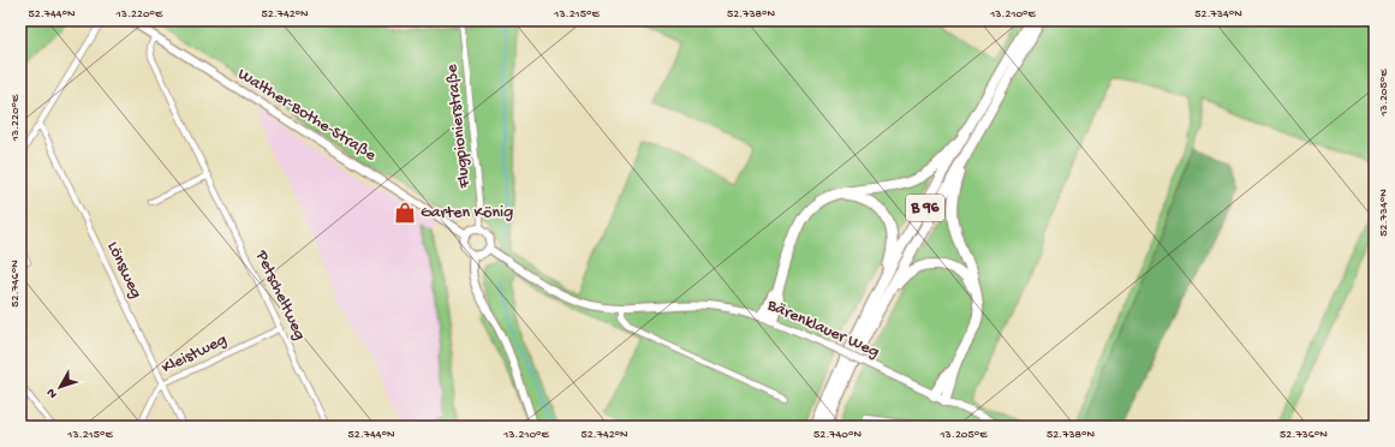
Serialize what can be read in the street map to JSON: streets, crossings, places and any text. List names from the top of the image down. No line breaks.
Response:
{"streets":{"highway":["B 96"],"street":["Walther-Bothe-Straße","Flugpionierstraße","Lönsweg","Petscheltweg","Bärenklauer Weg","Kleistweg"]},"crossings":[["Walther-Bothe-Straße","Flugpionierstraße"],["Walther-Bothe-Straße","Petscheltweg"],["Walther-Bothe-Straße","Bärenklauer Weg"],["Flugpionierstraße","Bärenklauer Weg"],["Lönsweg","Kleistweg"],["Petscheltweg","Kleistweg"]],"places":{"shop":["Garten König"]},"north":"bottom left","coordinates":["52.744°N","13.220°E","52.742°N","13.215°E","52.738°N","13.210°E","52.734°N","13.205°E","52.746°N","52.740°N","52.736°N"]}
